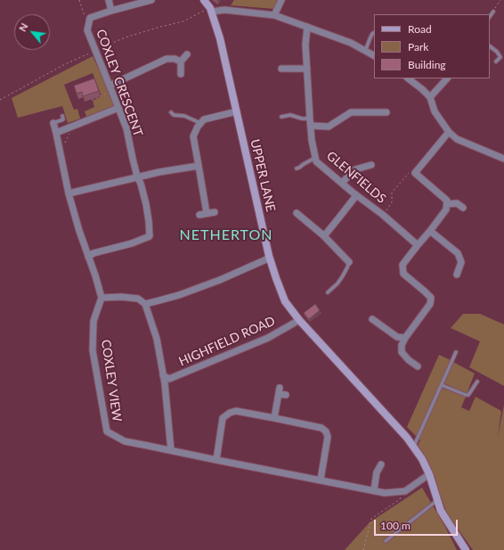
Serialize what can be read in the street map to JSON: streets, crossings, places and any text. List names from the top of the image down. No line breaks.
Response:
{"streets":{"main road":["UPPER LANE"],"street":["COXLEY CRESCENT","GLENFIELDS","HIGHFIELD ROAD","COXLEY VIEW"]},"crossings":[["UPPER LANE","HIGHFIELD ROAD"]],"districts":["NETHERTON"],"legend":["Road","Park","Building"],"scale_bar":"100 m","north":"top left"}
